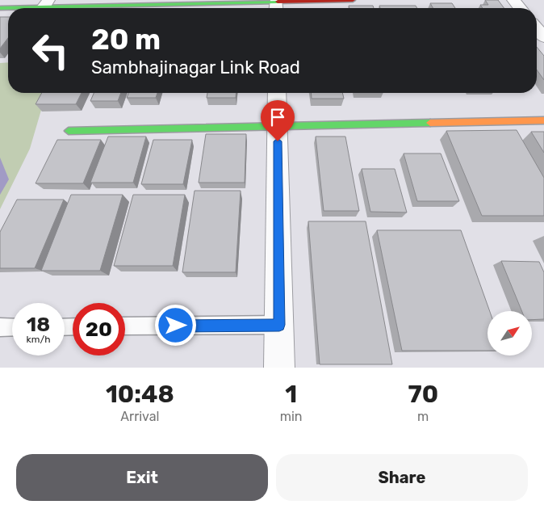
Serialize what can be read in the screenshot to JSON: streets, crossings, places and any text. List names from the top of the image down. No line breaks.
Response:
{"north":"top right","page":{"turn":["20 m","Sambhajinagar Link Road"],"speed":"18 km/h","limit":"20","eta":["10:48","Arrival","1","min","70","m"],"buttons":["Exit","Share"]}}
